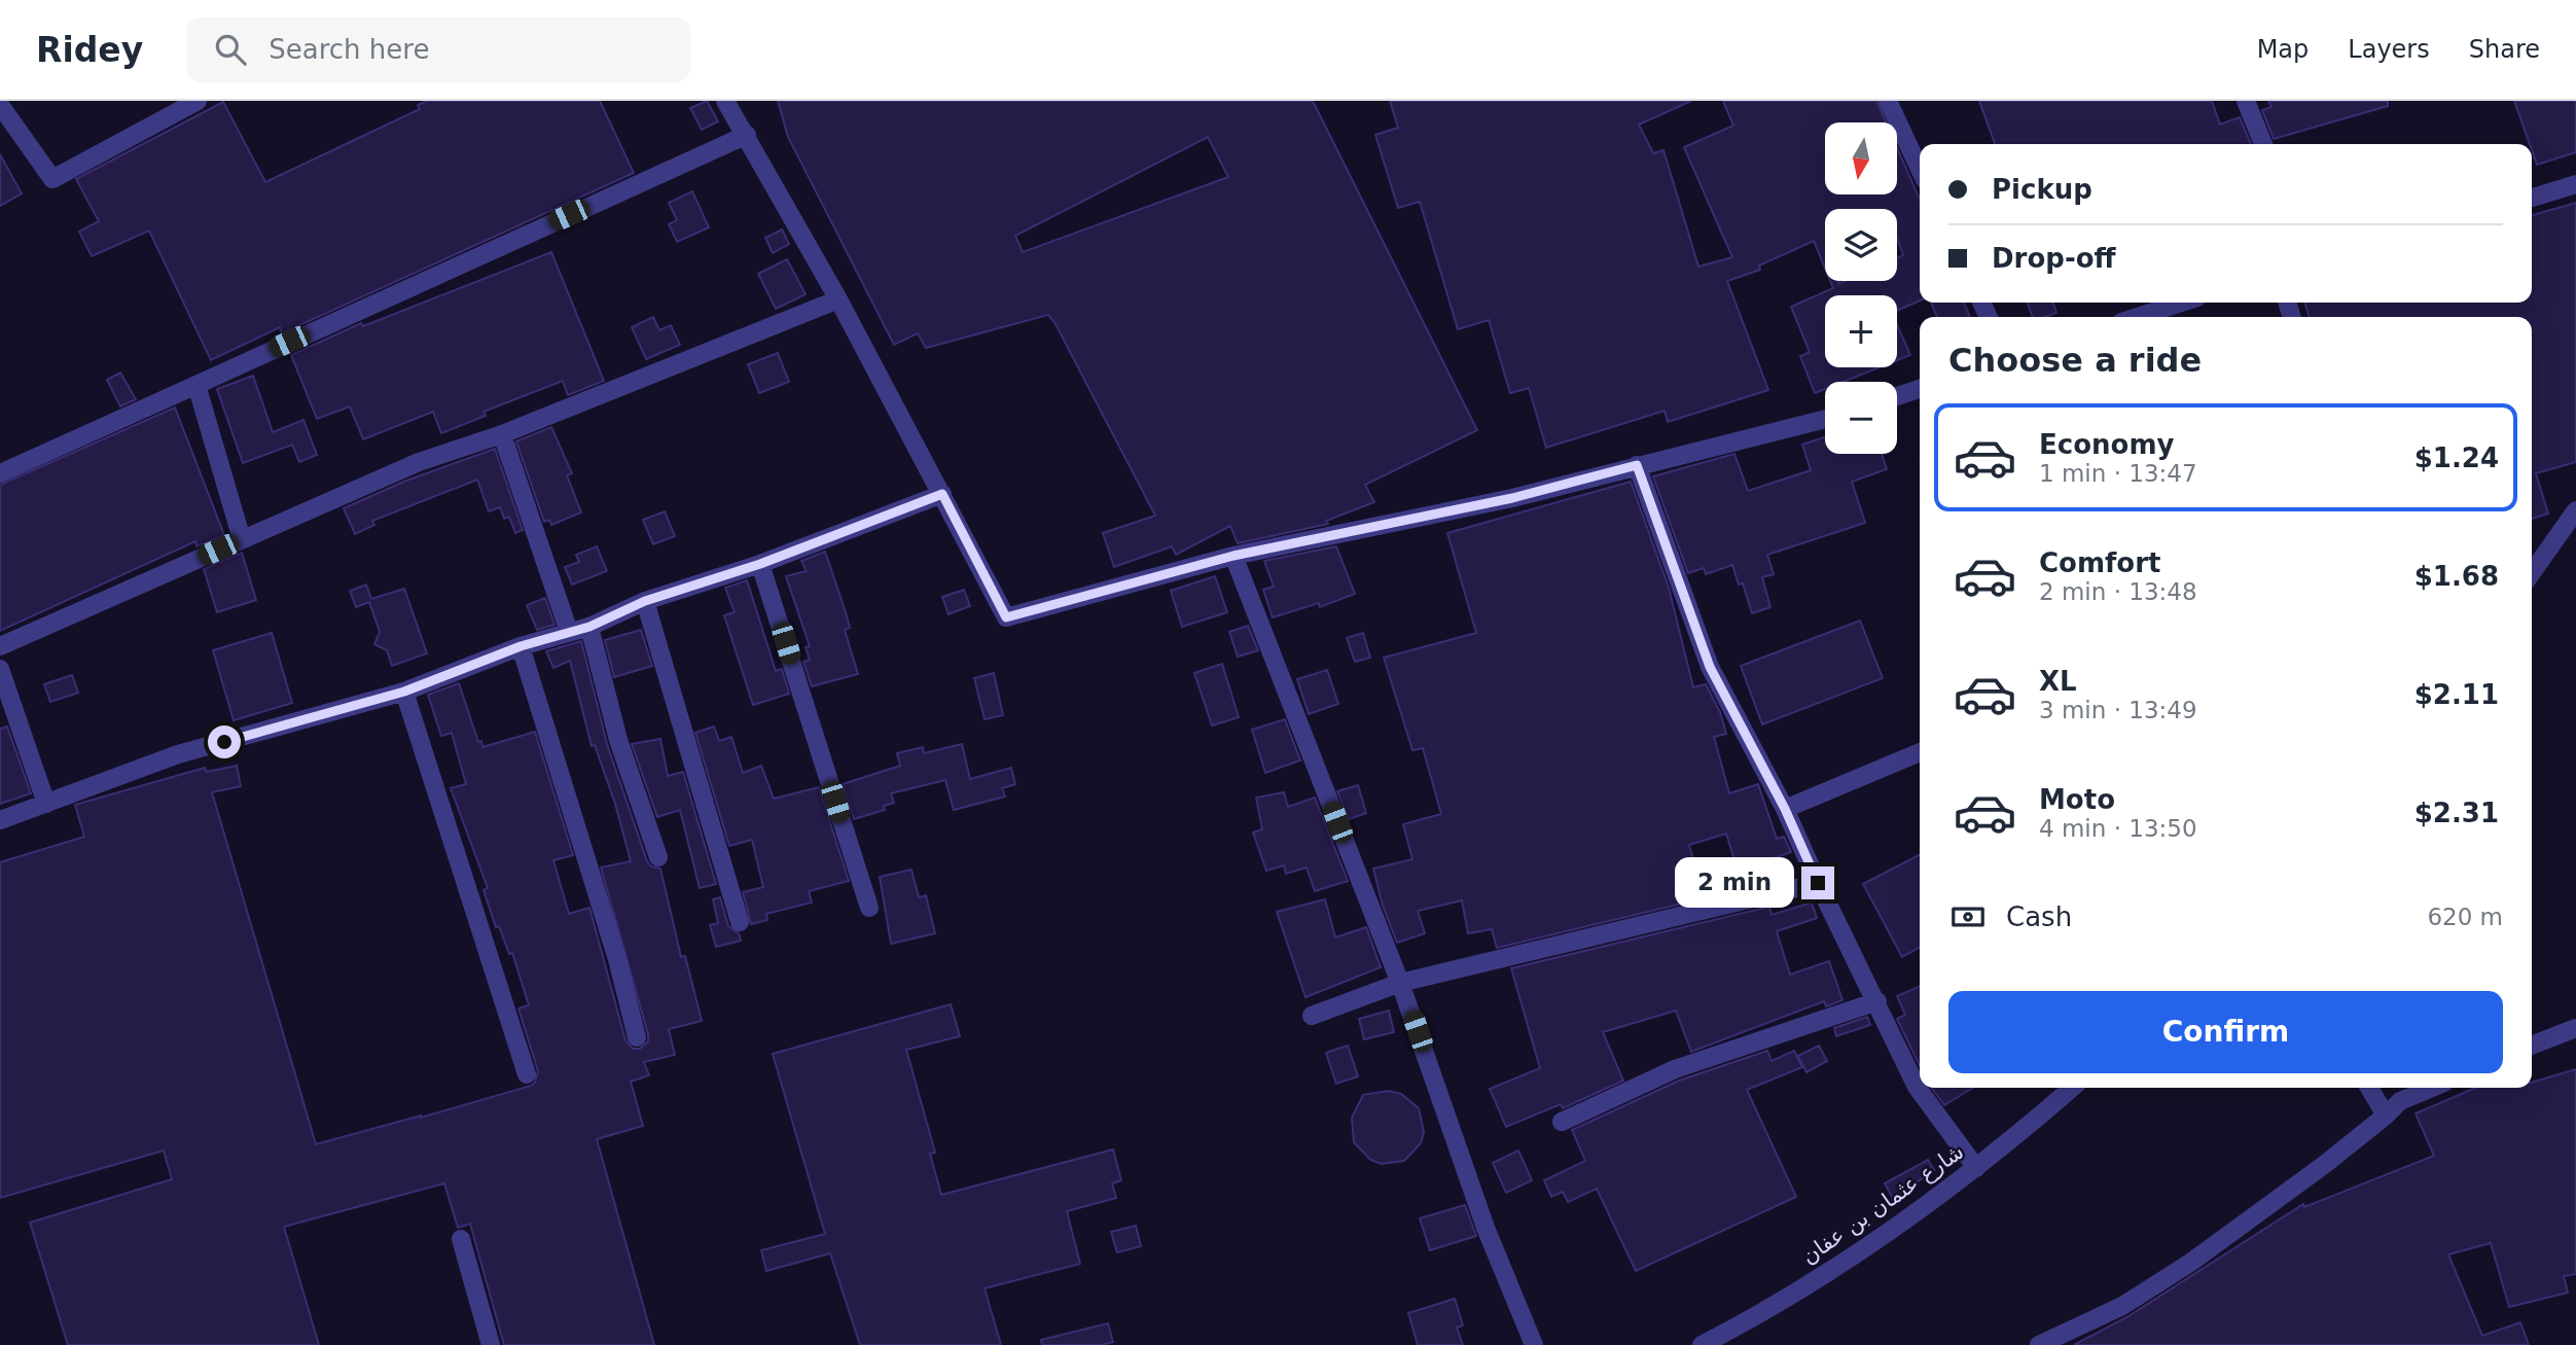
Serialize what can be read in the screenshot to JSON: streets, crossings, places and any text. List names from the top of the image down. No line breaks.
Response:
{"streets":{"street":["شارع عثمان بن عفان"]},"north":"bottom","page":{"header":"Ridey","search":"Search here","nav":["Map","Layers","Share"],"map_buttons":["+","−"],"banner":["Pickup","Drop-off"],"heading":"Choose a ride","list":[{"name":"Economy","note":"1 min · 13:47","value":"$1.24"},{"name":"Comfort","note":"2 min · 13:48","value":"$1.68"},{"name":"XL","note":"3 min · 13:49","value":"$2.11"},{"name":"Moto","note":"4 min · 13:50","value":"$2.31"}],"bubble":"2 min","pay":["Cash","620 m"],"buttons":"Confirm"}}
